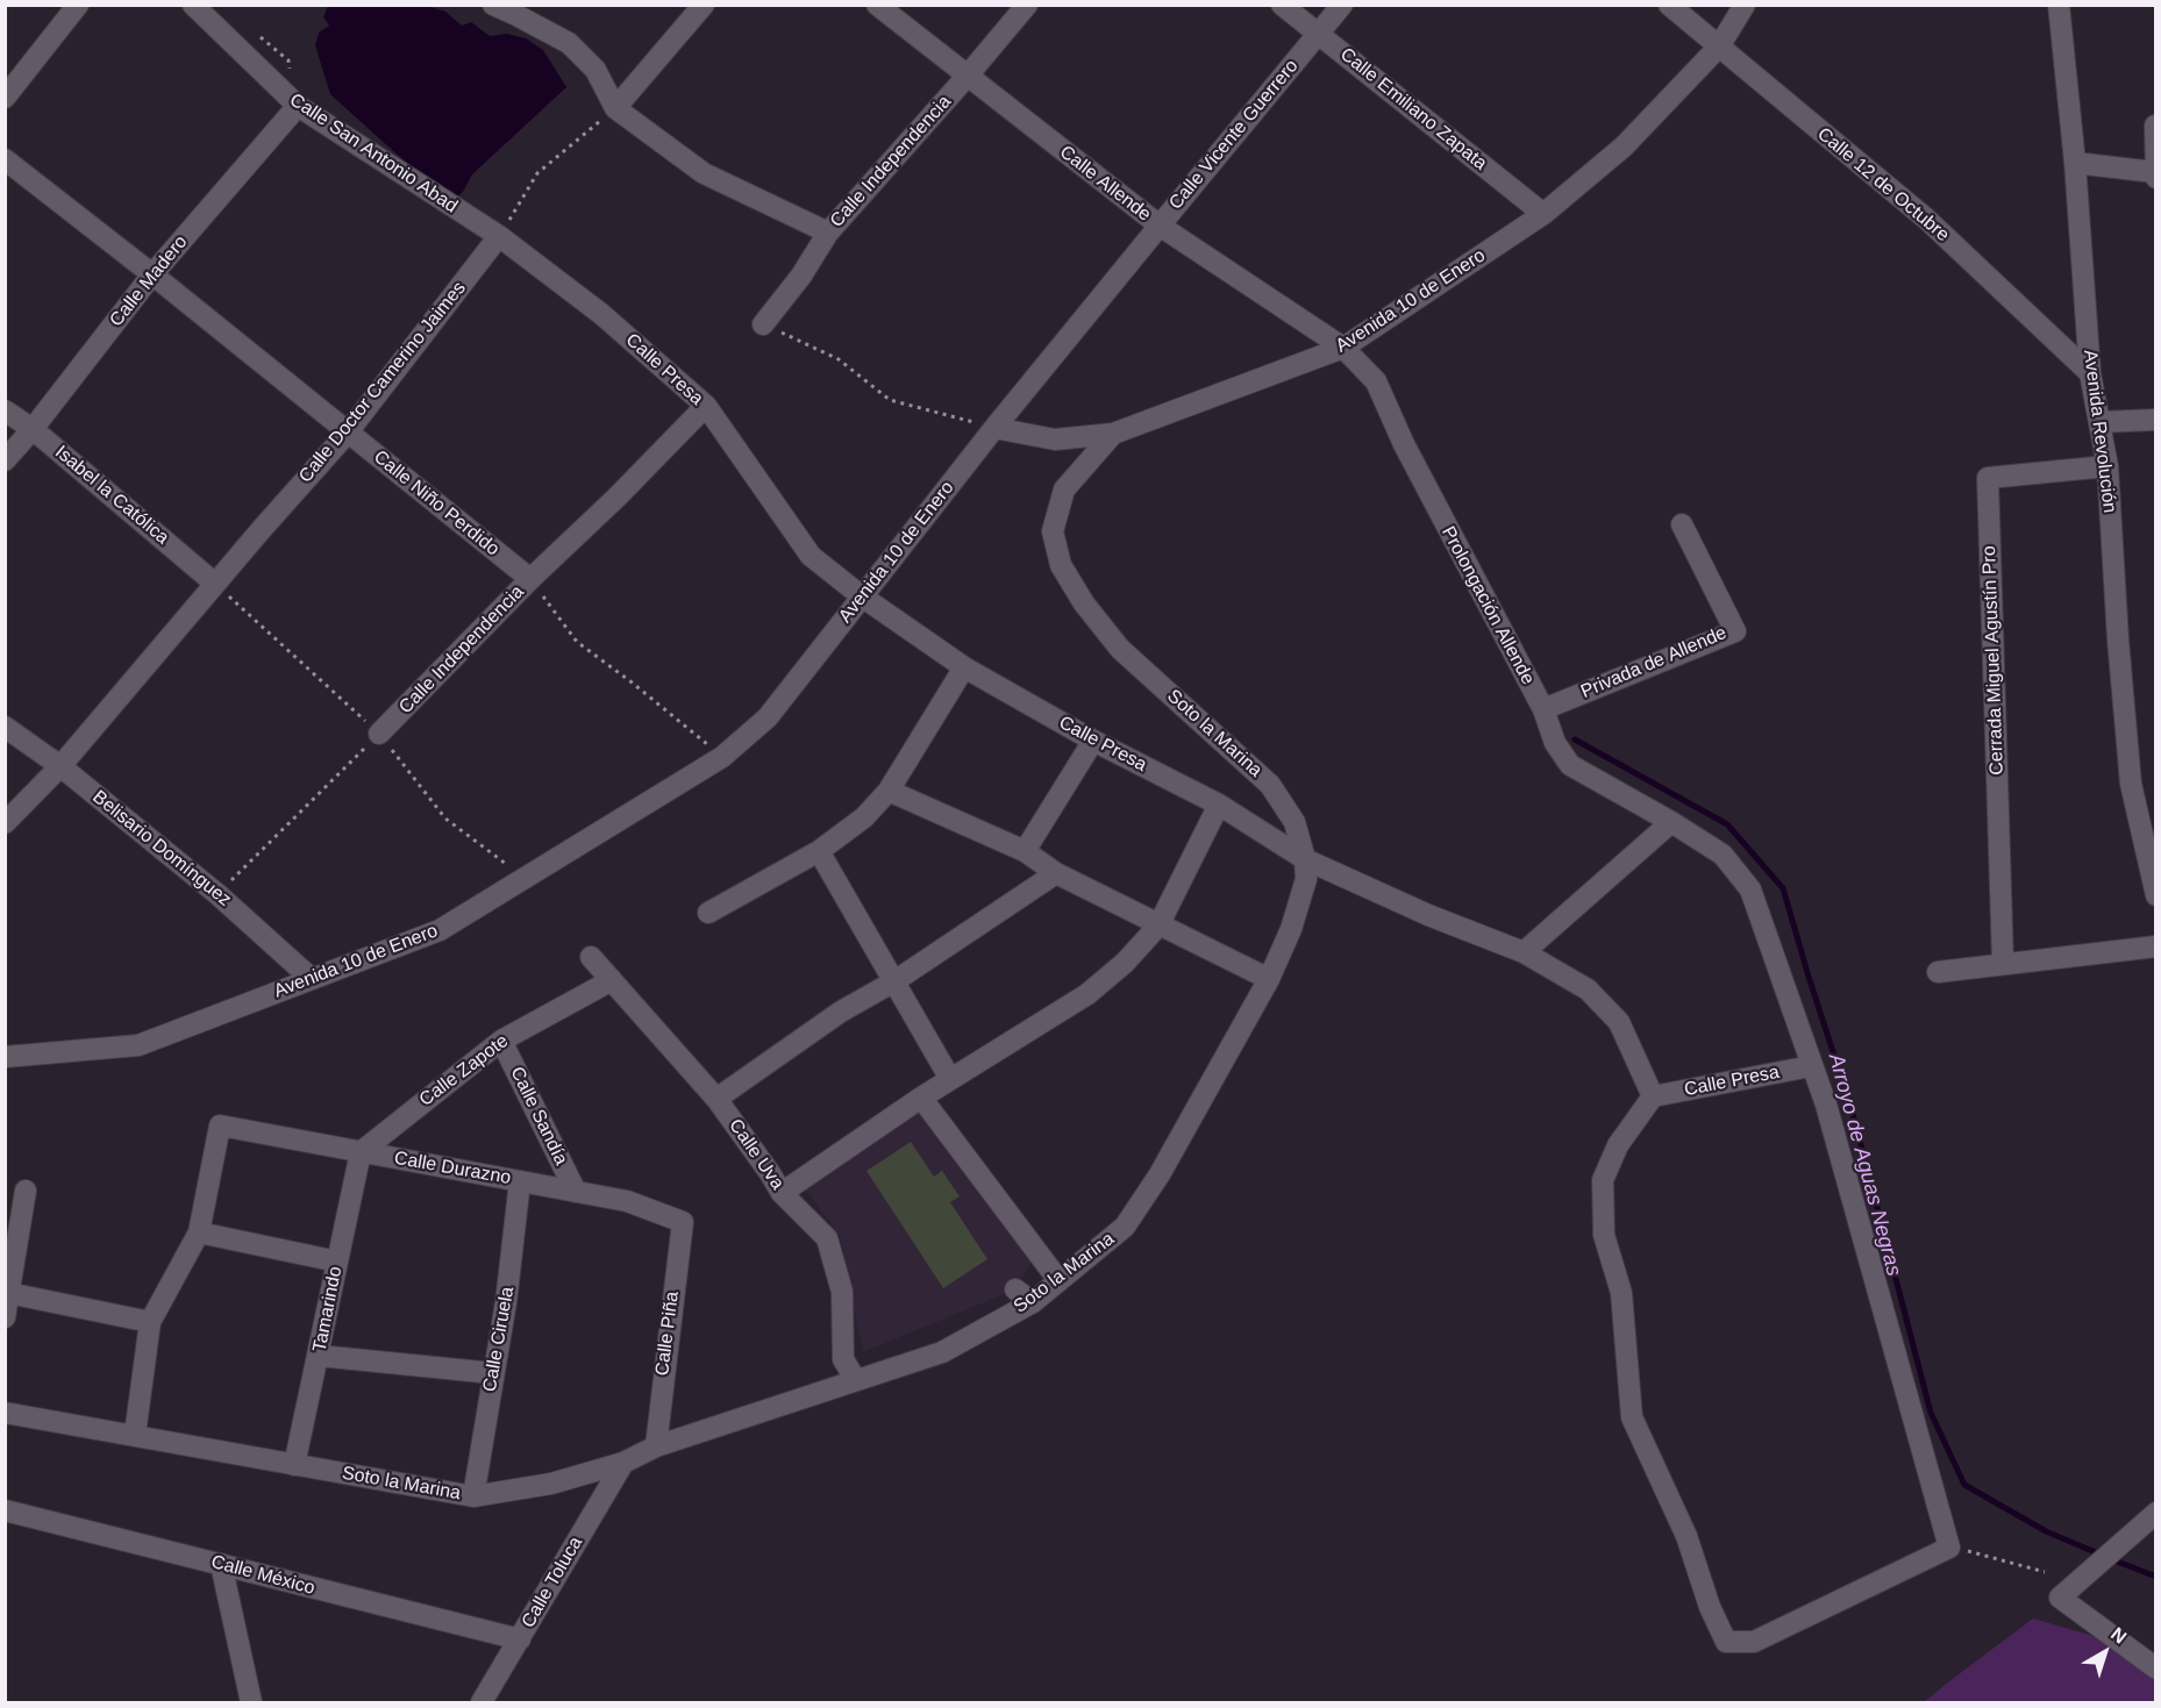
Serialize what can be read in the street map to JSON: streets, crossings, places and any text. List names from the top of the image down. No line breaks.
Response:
{"streets":{"street":["Calle Emiliano Zapata","Calle Vicente Guerrero","Calle San Antonio Abad","Calle Independencia","Calle Allende","Calle 12 de Octubre","Calle Madero","Avenida 10 de Enero","Calle Presa","Calle Doctor Camerino Jaimes","Avenida Revolución","Isabel la Católica","Calle Niño Perdido","Prolongación Allende","Cerrada Miguel Agustín Pro","Privada de Allende","Soto la Marina","Belisario Domínguez","Calle Zapote","Calle Sandía","Calle Uva","Calle Durazno","Tamarindo","Calle Piña","Calle Ciruela","Calle México","Calle Toluca"]},"crossings":[["Calle Emiliano Zapata","Calle Vicente Guerrero"],["Calle Emiliano Zapata","Avenida 10 de Enero"],["Calle Vicente Guerrero","Calle Allende"],["Calle Vicente Guerrero","Avenida 10 de Enero"],["Calle San Antonio Abad","Calle Madero"],["Calle San Antonio Abad","Calle Presa"],["Calle San Antonio Abad","Calle Doctor Camerino Jaimes"],["Calle Independencia","Calle Allende"],["Calle Independencia","Calle Presa"],["Calle Independencia","Calle Niño Perdido"],["Calle Allende","Avenida 10 de Enero"],["Calle Allende","Prolongación Allende"],["Calle 12 de Octubre","Avenida 10 de Enero"],["Calle 12 de Octubre","Avenida Revolución"],["Calle Madero","Isabel la Católica"],["Calle Madero","Calle Niño Perdido"],["Avenida 10 de Enero","Calle Presa"],["Avenida 10 de Enero","Prolongación Allende"],["Avenida 10 de Enero","Soto la Marina"],["Avenida 10 de Enero","Belisario Domínguez"],["Calle Presa","Prolongación Allende"],["Calle Presa","Soto la Marina"],["Calle Doctor Camerino Jaimes","Isabel la Católica"],["Calle Doctor Camerino Jaimes","Calle Niño Perdido"],["Calle Doctor Camerino Jaimes","Belisario Domínguez"],["Avenida Revolución","Cerrada Miguel Agustín Pro"],["Prolongación Allende","Privada de Allende"],["Soto la Marina","Calle Uva"],["Soto la Marina","Tamarindo"],["Soto la Marina","Calle Piña"],["Soto la Marina","Calle Ciruela"],["Soto la Marina","Calle Toluca"],["Calle Zapote","Calle Sandía"],["Calle Zapote","Calle Uva"],["Calle Zapote","Calle Durazno"],["Calle Zapote","Tamarindo"],["Calle Sandía","Calle Durazno"],["Calle Durazno","Tamarindo"],["Calle Durazno","Calle Piña"],["Calle Durazno","Calle Ciruela"],["Calle México","Calle Toluca"]],"water":["Arroyo de Aguas Negras"],"north":"top right"}
